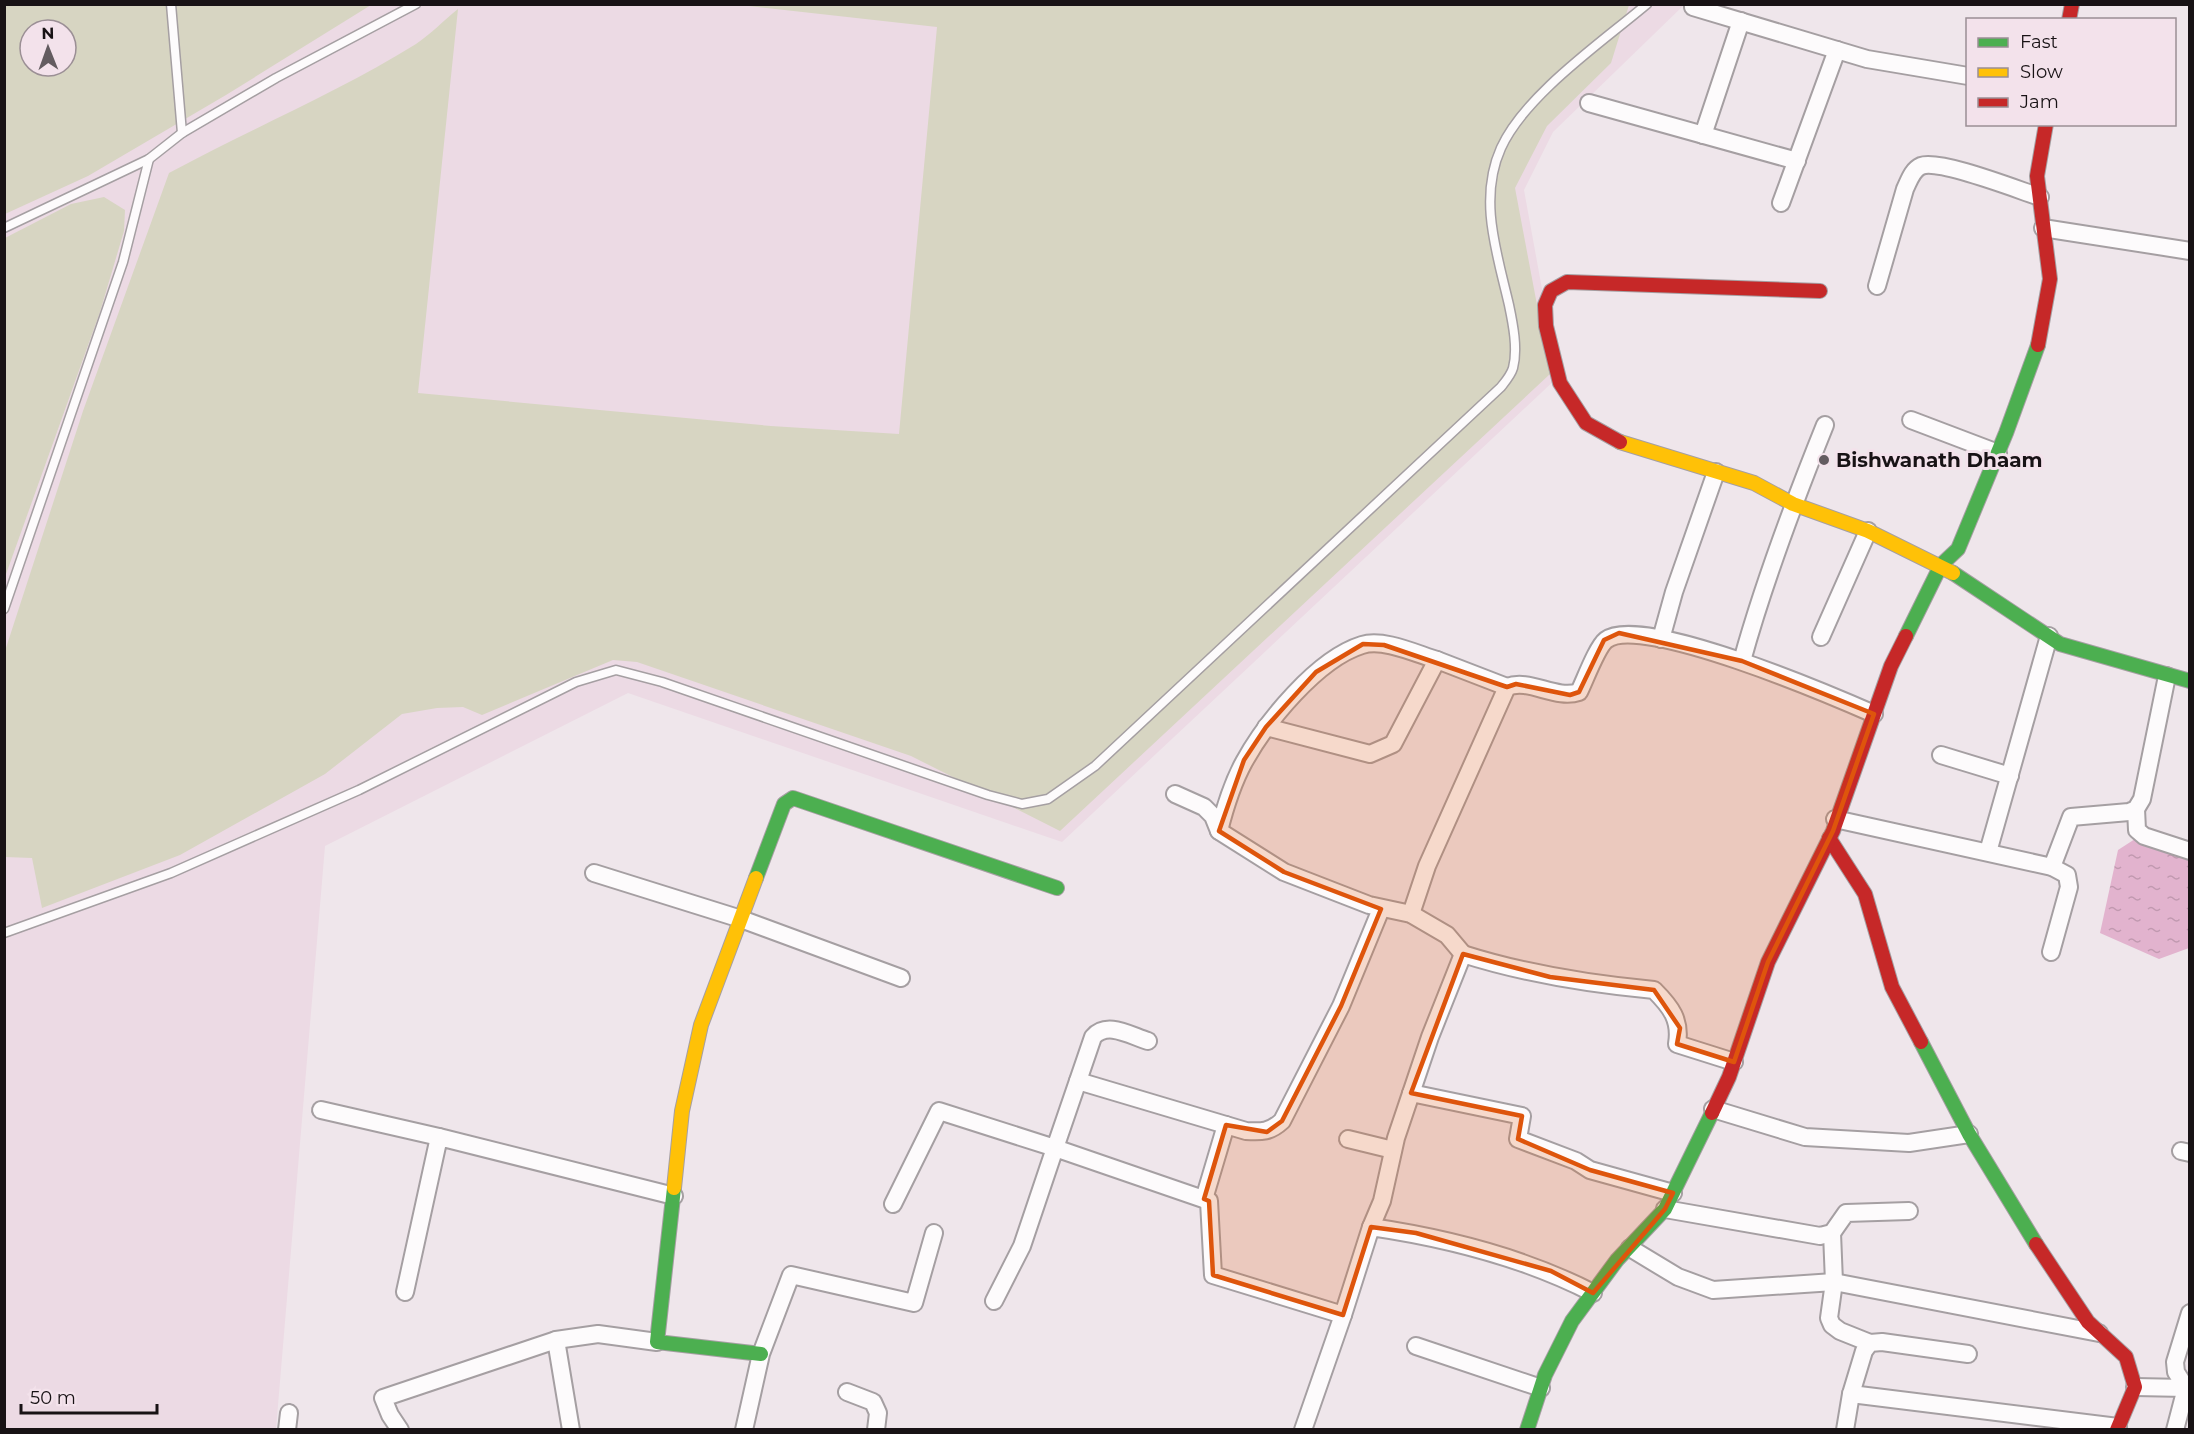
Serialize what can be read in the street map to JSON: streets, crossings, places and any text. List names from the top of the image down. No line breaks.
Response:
{"places":["Bishwanath Dhaam"],"legend":["Fast","Slow","Jam"],"scale_bar":"50 m","north":"top"}
